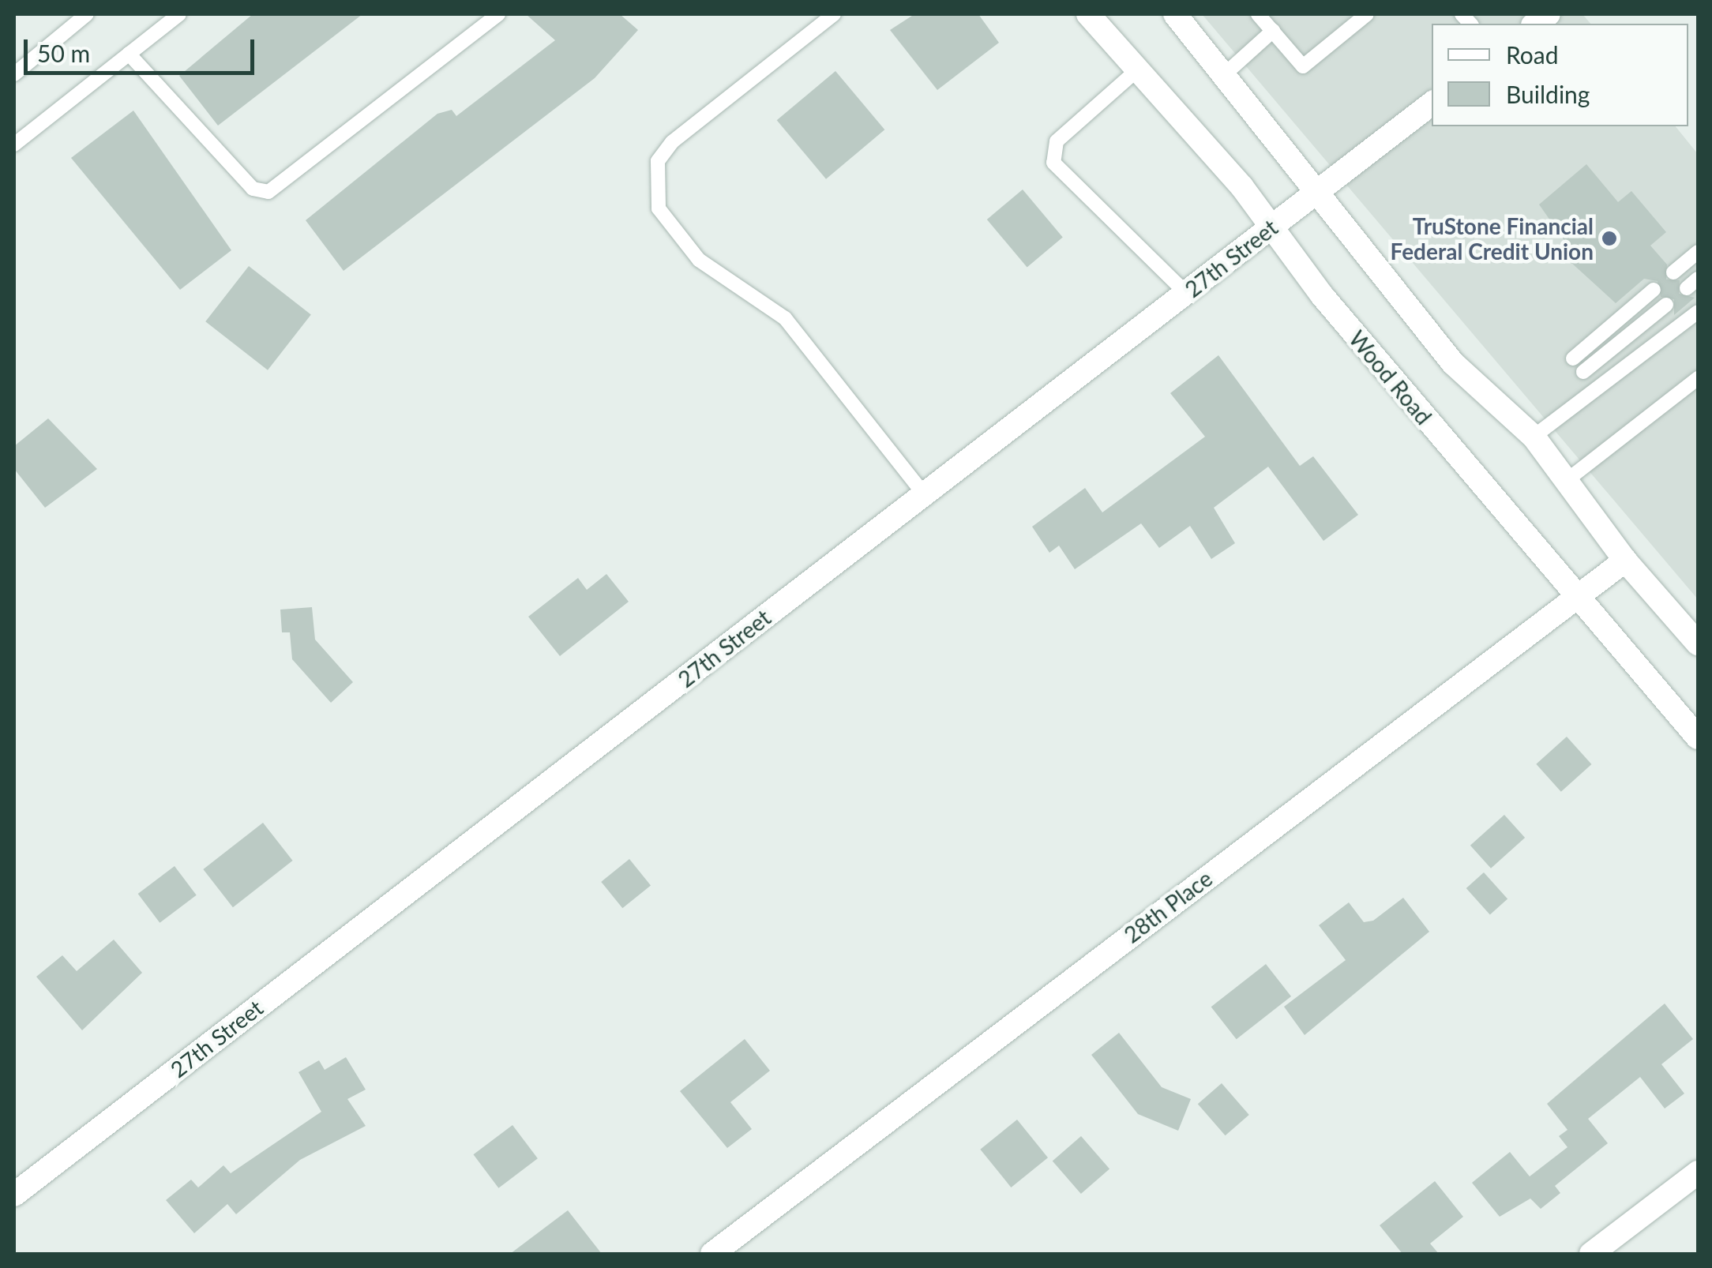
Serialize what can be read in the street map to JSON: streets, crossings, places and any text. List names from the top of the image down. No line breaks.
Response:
{"streets":{"street":["27th Street","Wood Road","28th Place"]},"crossings":[["27th Street","Wood Road"],["Wood Road","28th Place"]],"places":["TruStone Financial Federal Credit Union"],"legend":["Road","Building"],"scale_bar":"50 m"}
